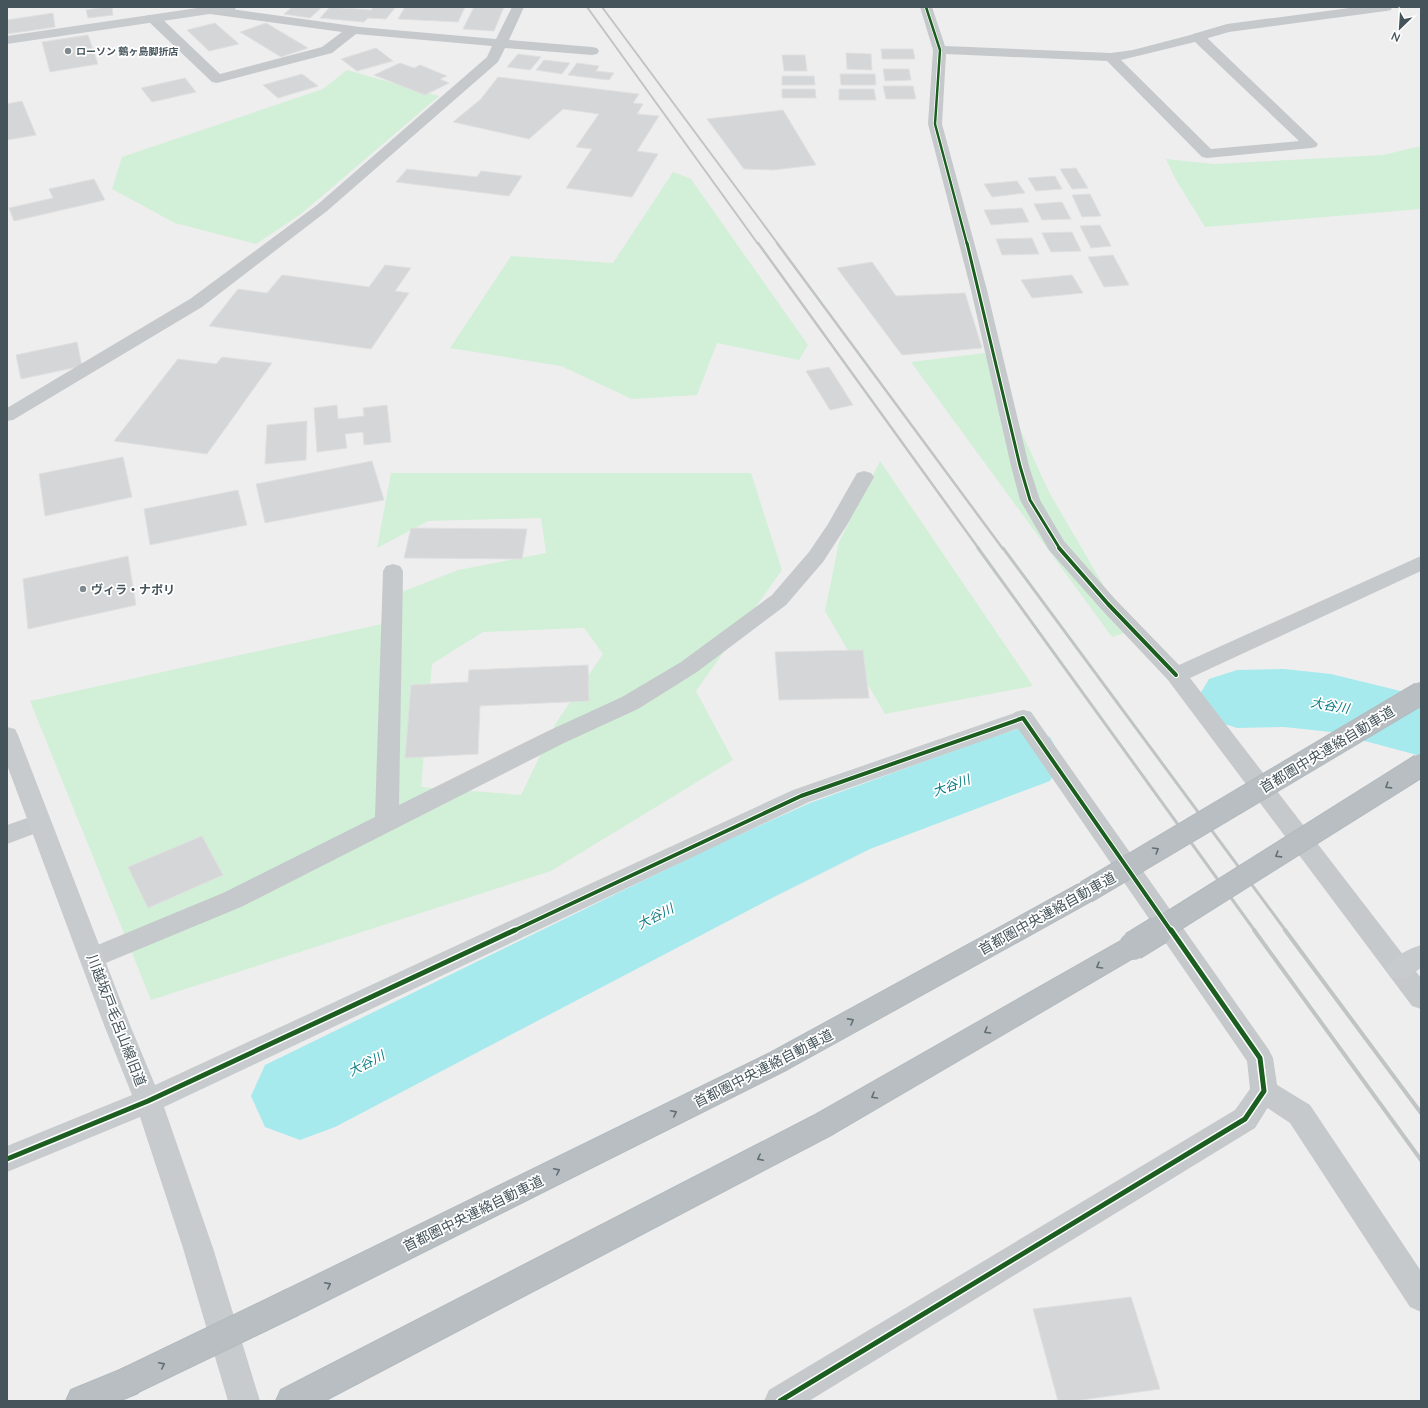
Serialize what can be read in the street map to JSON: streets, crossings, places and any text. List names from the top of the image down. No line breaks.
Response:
{"streets":{"highway":["首都圏中央連絡自動車道"],"street":["川越坂戸毛呂山線旧道"]},"water":["大谷川"],"places":["ローソン 鶴ヶ島脚折店","ヴィラ・ナポリ"],"north":"bottom left"}
